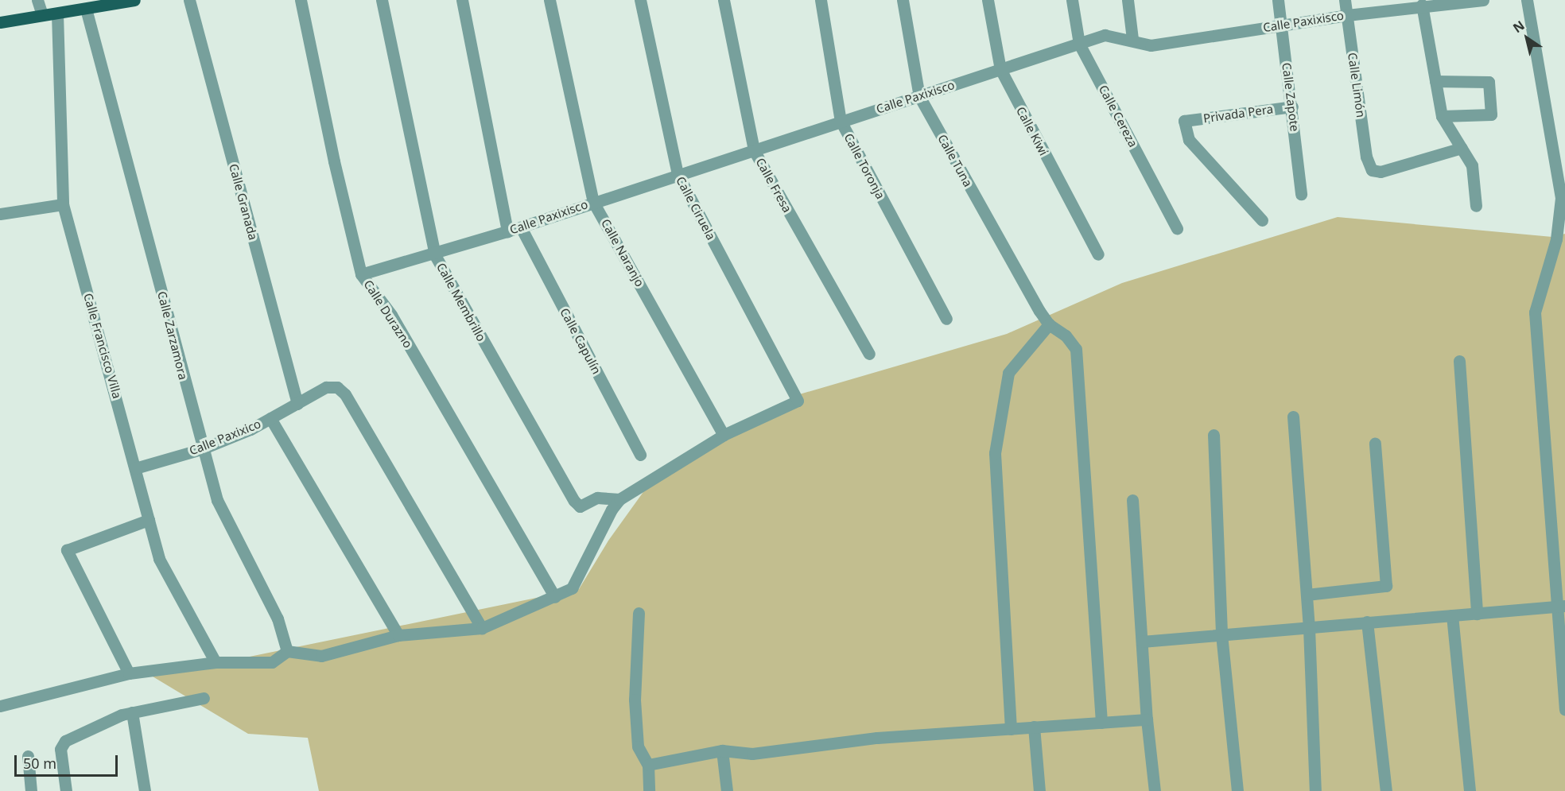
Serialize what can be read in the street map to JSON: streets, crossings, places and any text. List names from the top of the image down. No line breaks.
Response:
{"streets":{"street":["Calle Paxixisco","Calle Limón","Calle Zapote","Privada Pera","Calle Cereza","Calle Kiwi","Calle Tuna","Calle Toronja","Calle Fresa","Calle Granada","Calle Ciruela","Calle Naranjo","Calle Membrillo","Calle Durazno","Calle Zarzamora","Calle Capulín","Calle Francisco Villa","Calle Paxixico"]},"crossings":[["Calle Paxixisco","Calle Limón"],["Calle Paxixisco","Calle Zapote"],["Calle Paxixisco","Calle Cereza"],["Calle Paxixisco","Calle Kiwi"],["Calle Paxixisco","Calle Tuna"],["Calle Paxixisco","Calle Toronja"],["Calle Paxixisco","Calle Fresa"],["Calle Paxixisco","Calle Ciruela"],["Calle Paxixisco","Calle Naranjo"],["Calle Paxixisco","Calle Membrillo"],["Calle Paxixisco","Calle Durazno"],["Calle Paxixisco","Calle Capulín"],["Calle Zapote","Privada Pera"],["Calle Granada","Calle Paxixico"],["Calle Ciruela","Calle Naranjo"],["Calle Zarzamora","Calle Paxixico"],["Calle Francisco Villa","Calle Paxixico"]],"scale_bar":"50 m","north":"top left"}
